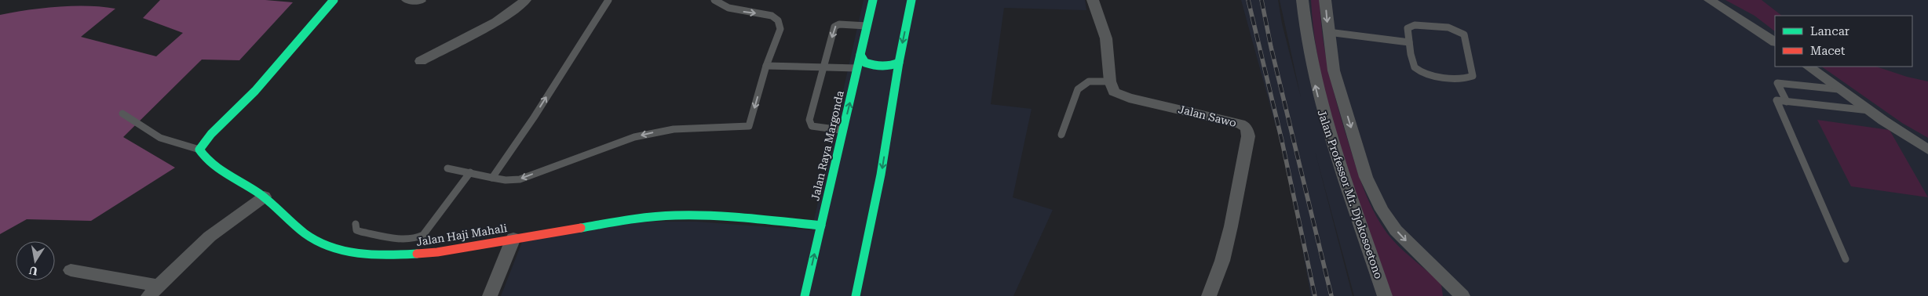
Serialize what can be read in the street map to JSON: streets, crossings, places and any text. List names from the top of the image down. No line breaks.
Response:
{"streets":{"main road":["Jalan Raya Margonda","Jalan Haji Mahali"],"street":["Jalan Sawo","Jalan Professor Mr. Djokosoetono"]},"crossings":[["Jalan Raya Margonda","Jalan Haji Mahali"]],"legend":["Lancar","Macet"],"north":"bottom"}
